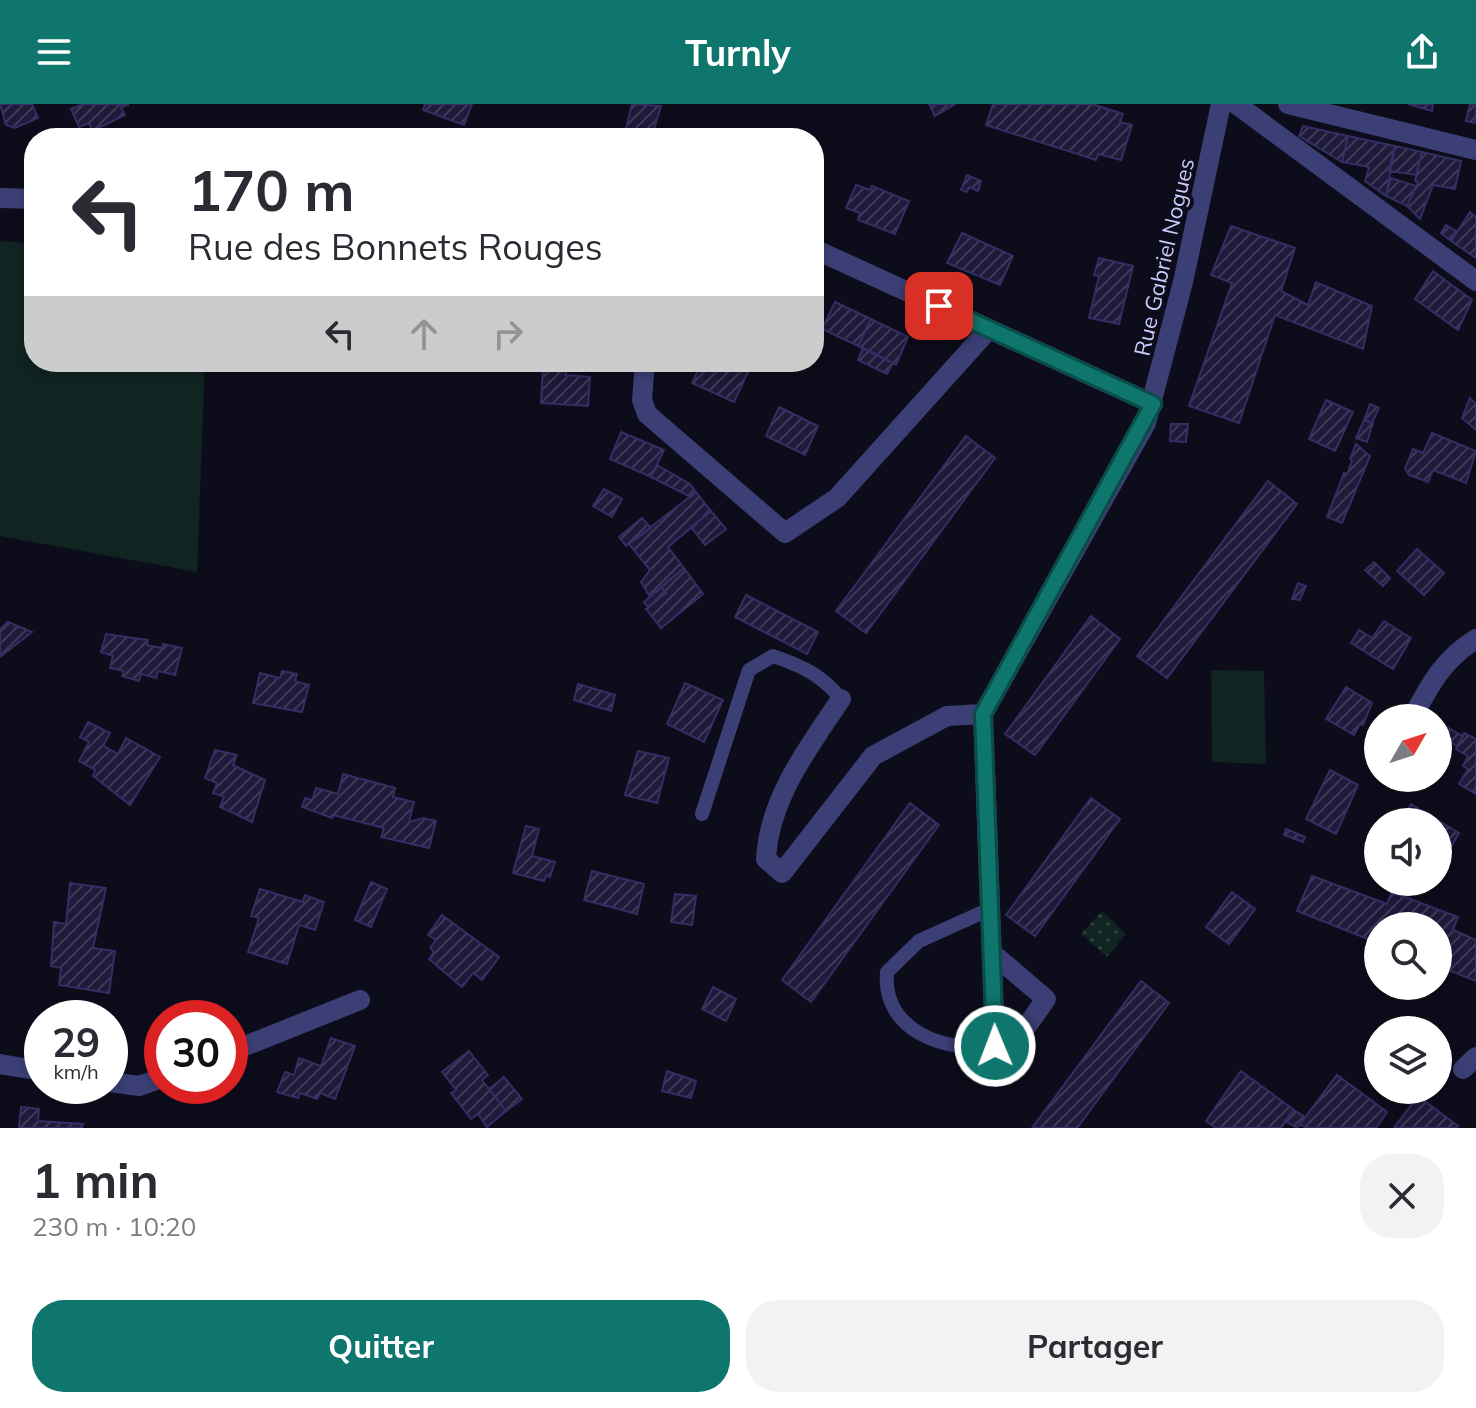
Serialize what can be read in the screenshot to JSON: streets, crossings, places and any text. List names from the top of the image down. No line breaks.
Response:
{"streets":{"street":["Rue Gabriel Nogues"]},"north":"top right","page":{"header":"Turnly","turn":["170 m","Rue des Bonnets Rouges"],"speed":"29 km/h","limit":"30","heading":["1 min","230 m · 10:20"],"buttons":["Quitter","Partager"]}}
